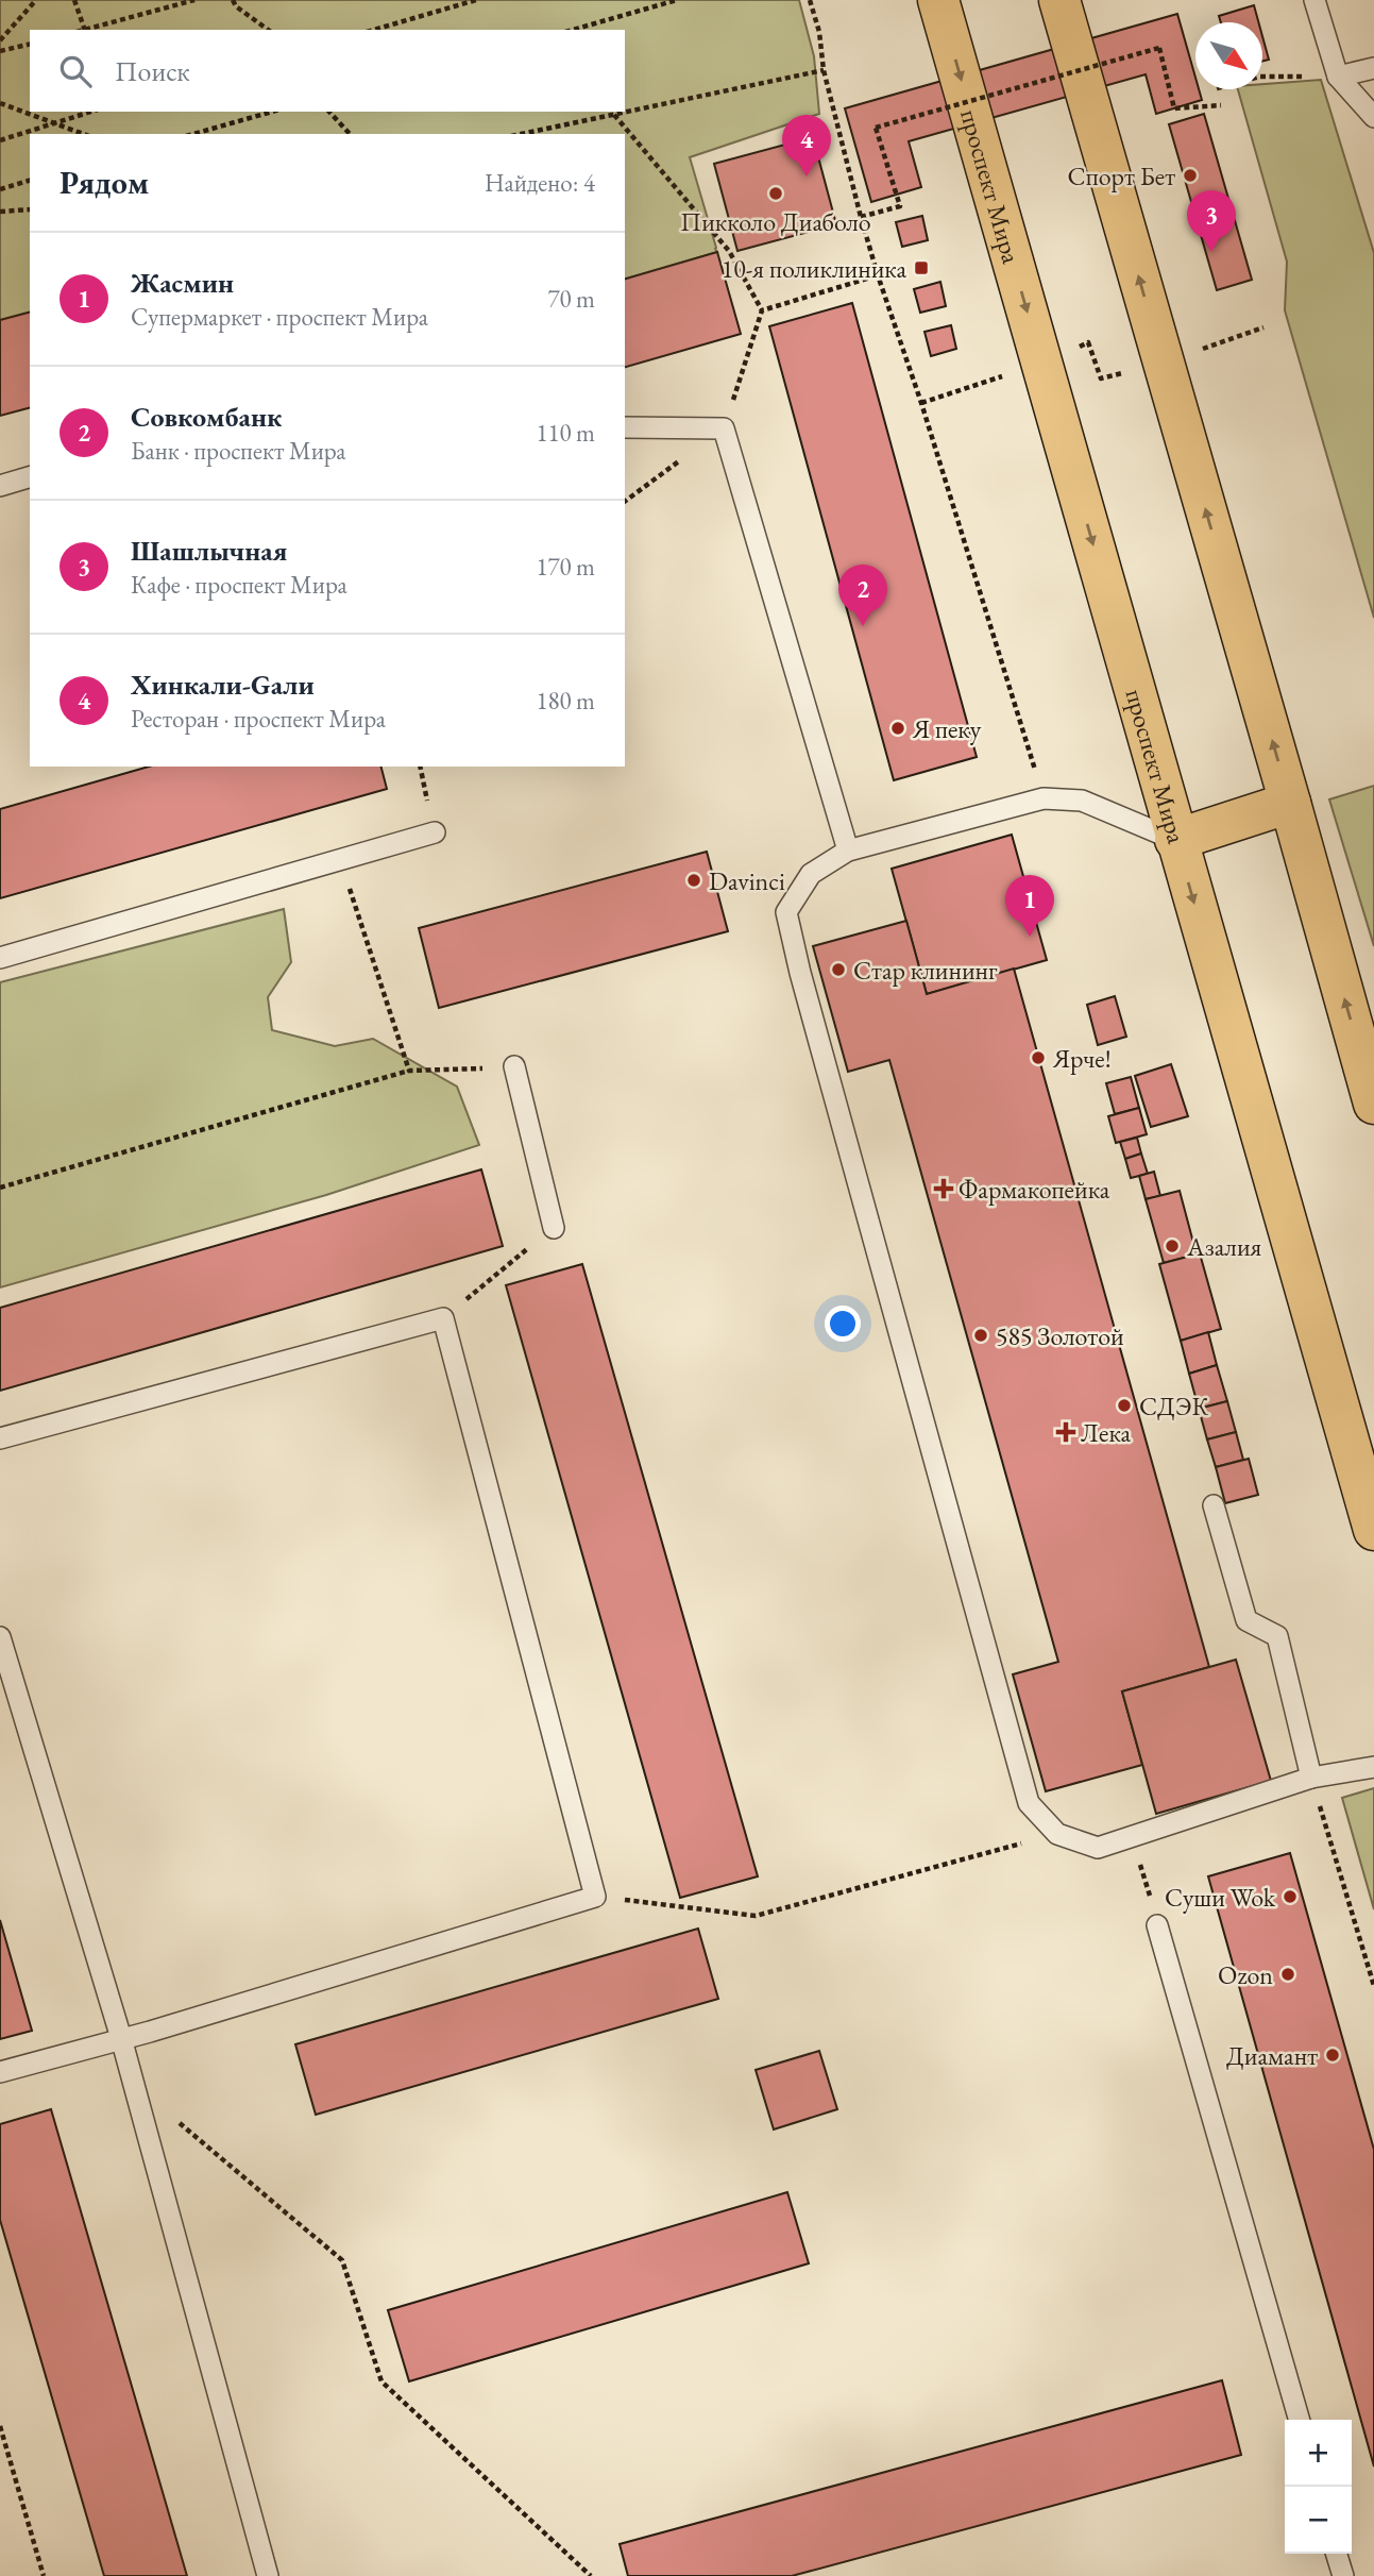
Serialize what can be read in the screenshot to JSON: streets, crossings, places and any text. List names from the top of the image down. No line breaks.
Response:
{"streets":{"main road":["проспект Мира"]},"places":{"other":["Спорт Бет","Пикколо Диаболо","Я пеку","Davinci","Стар клининг","Ярче!","Азалия","585 Золотой","СДЭК","Суши Wok","Ozon","Диамант"],"transit":["10-я поликлиника"],"health":["Фармакопейка","Лека"]},"north":"bottom right","page":{"search":"Поиск","pins":["4","3","2","1"],"heading":["Рядом","Найдено: 4"],"list":[{"mark":"1","name":"Жасмин","note":"Супермаркет · проспект Мира","value":"70 m"},{"mark":"2","name":"Совкомбанк","note":"Банк · проспект Мира","value":"110 m"},{"mark":"3","name":"Шашлычная","note":"Кафе · проспект Мира","value":"170 m"},{"mark":"4","name":"Хинкали-Gaли","note":"Ресторан · проспект Мира","value":"180 m"}],"map_buttons":["+","−"]}}
